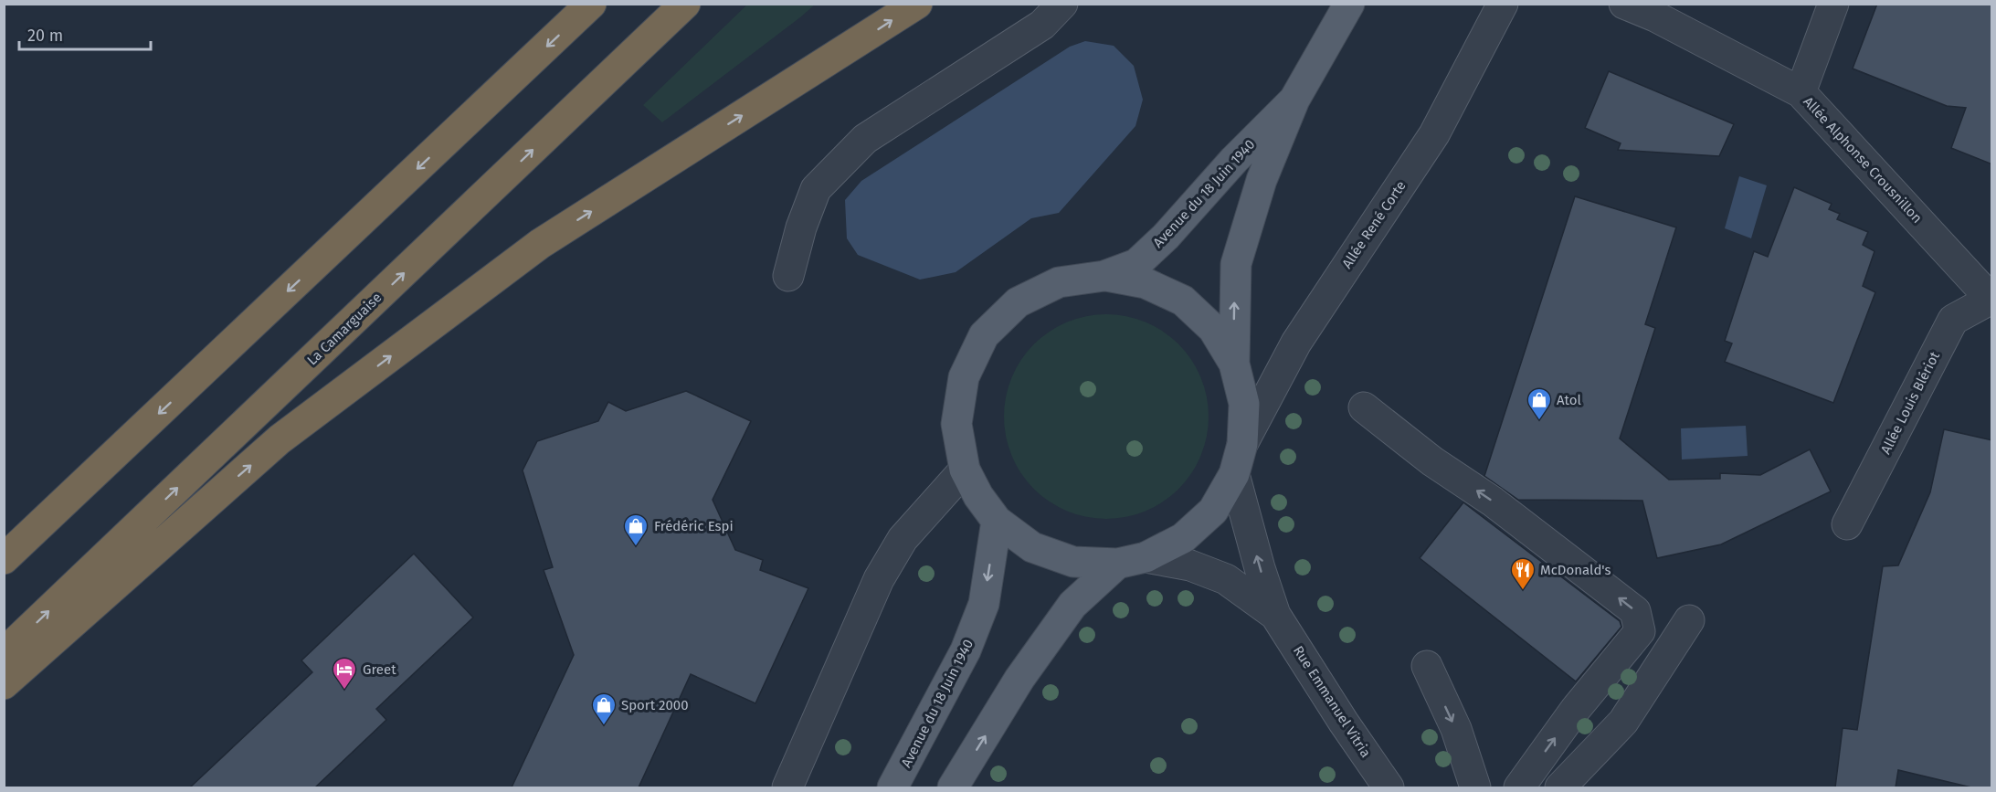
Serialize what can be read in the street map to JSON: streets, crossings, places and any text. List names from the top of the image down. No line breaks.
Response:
{"streets":{"highway":["La Camarguaise"],"main road":["Avenue du 18 Juin 1940"],"street":["Allée Alphonse Crousnillon","Allée René Corte","Allée Louis Blériot","Rue Emmanuel Vitria"]},"crossings":[["Allée Alphonse Crousnillon","Allée Louis Blériot"],["Avenue du 18 Juin 1940","Allée René Corte"]],"places":{"shop":["Atol","Frédéric Espi","Sport 2000"],"restaurant":["McDonald's"],"hotel":["Greet"]},"scale_bar":"20 m"}
